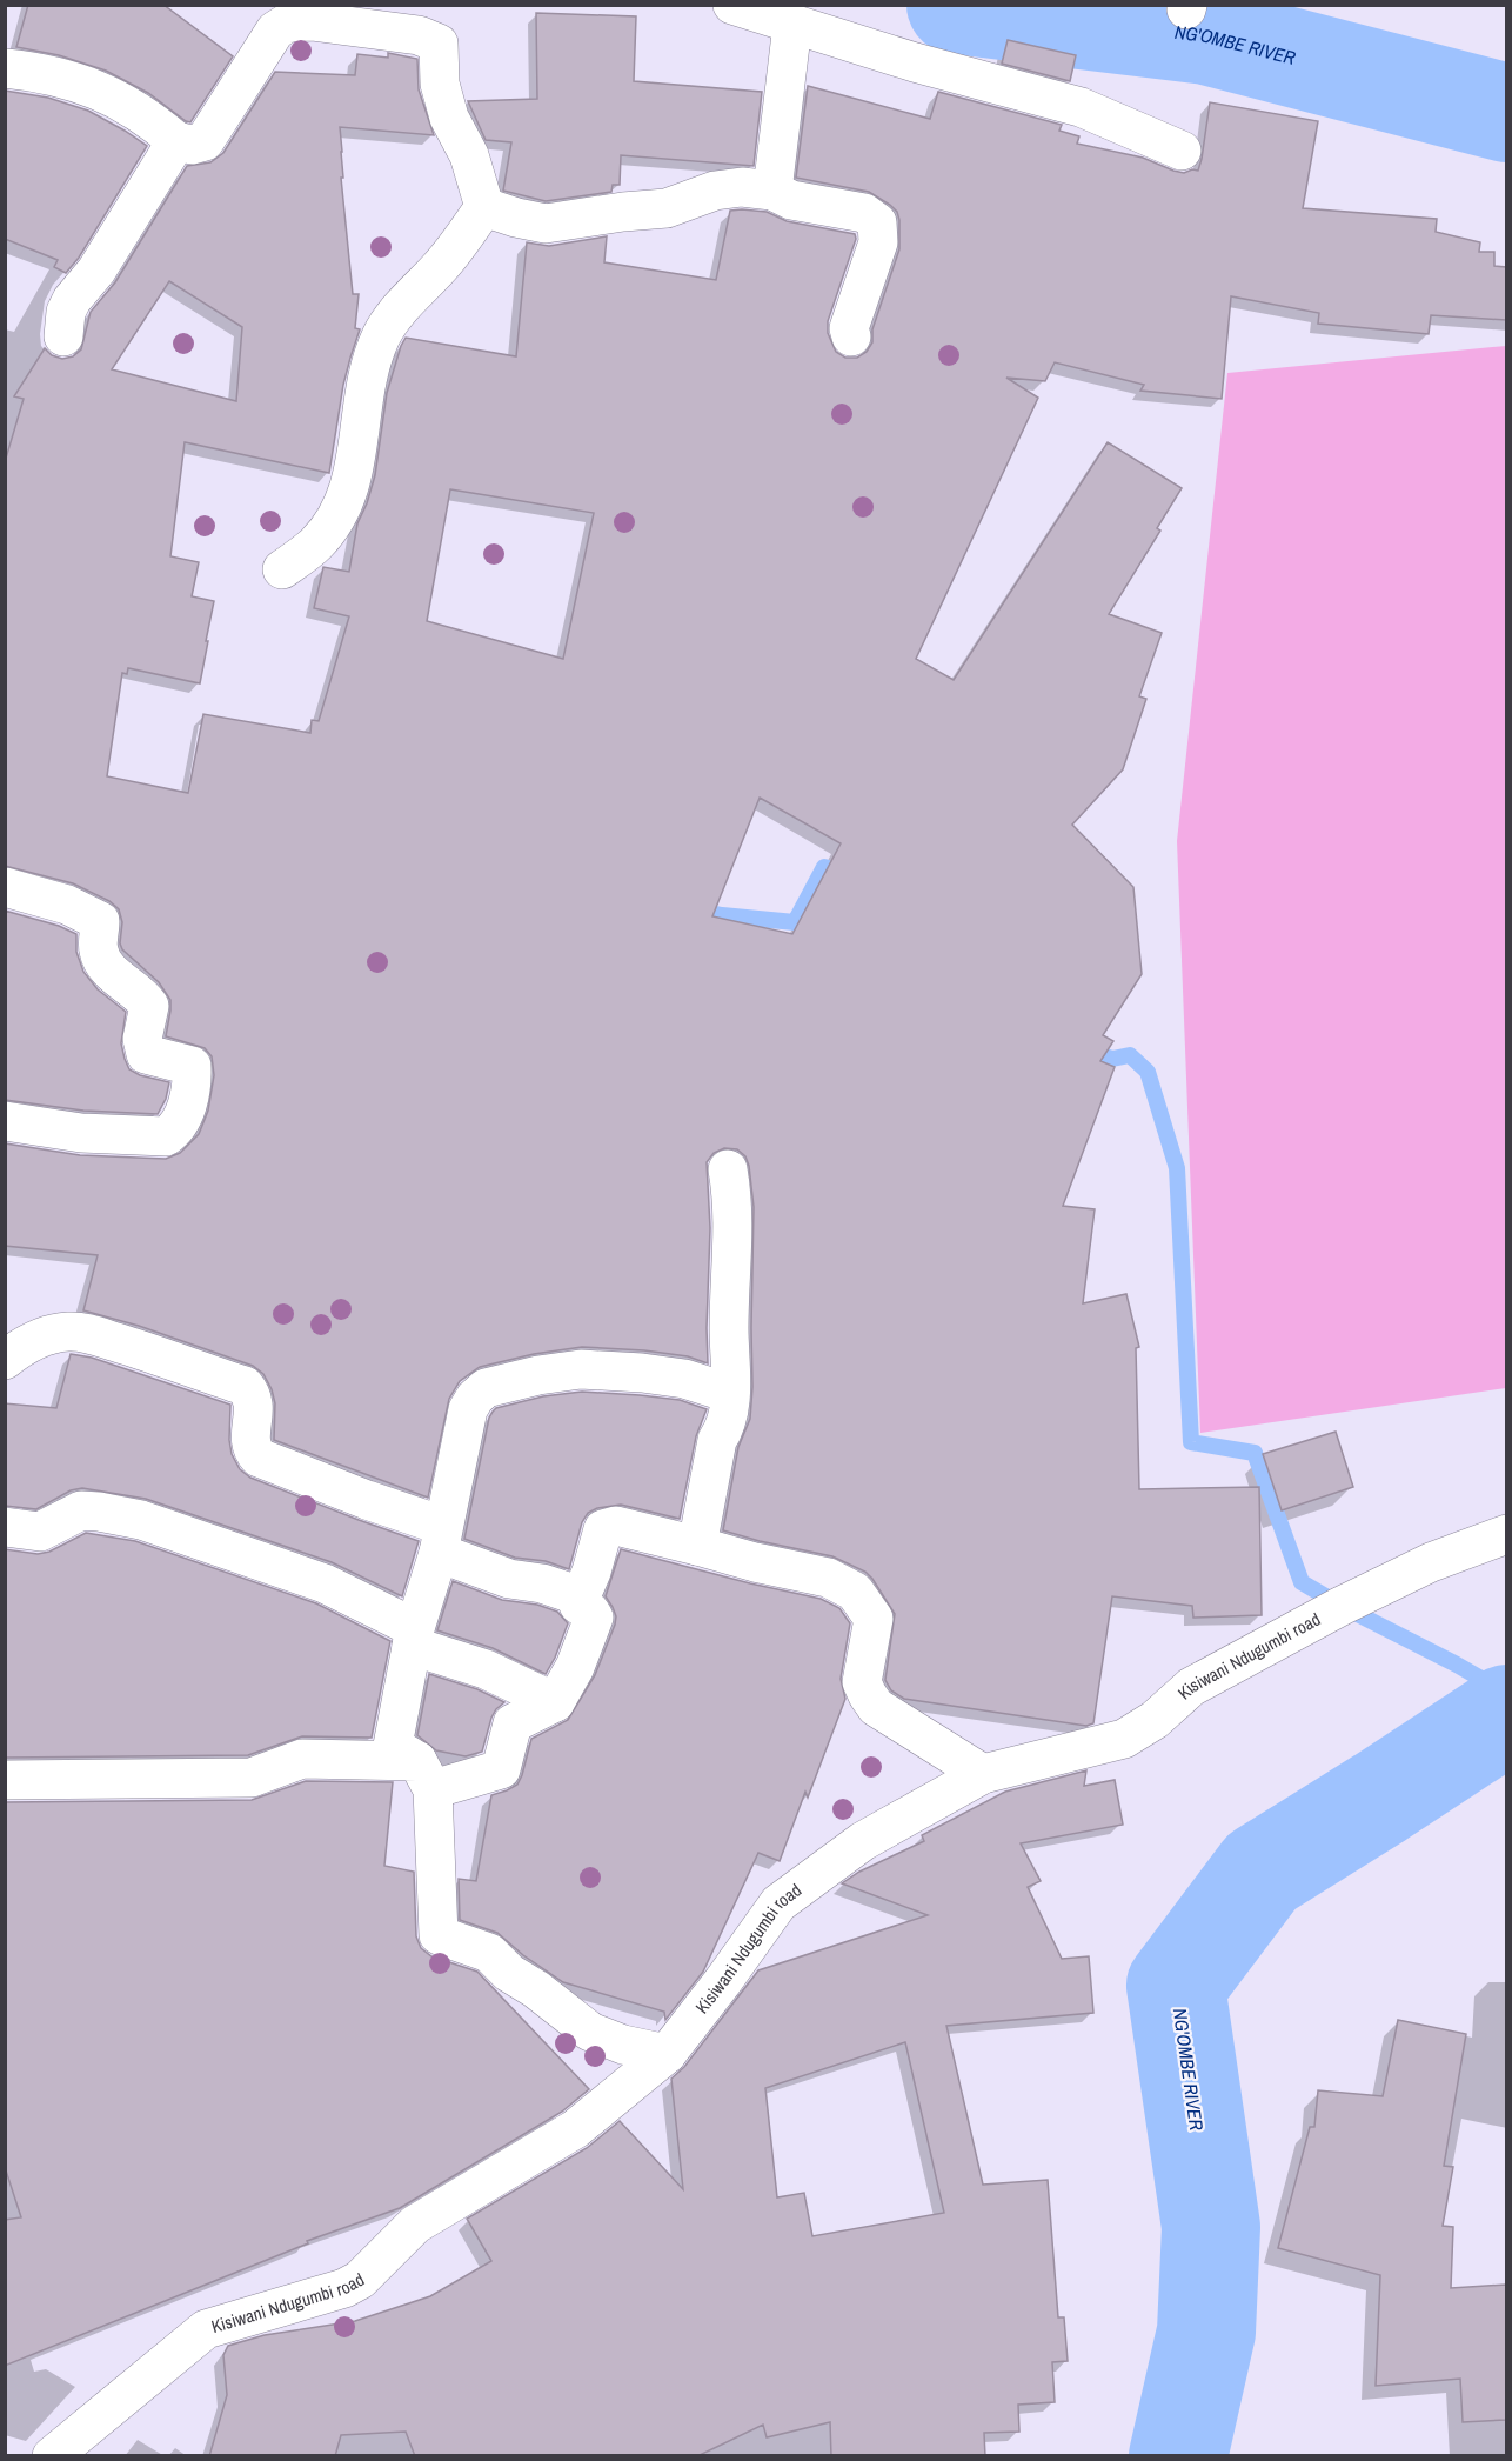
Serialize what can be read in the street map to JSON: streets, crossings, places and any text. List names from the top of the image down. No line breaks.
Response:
{"streets":{"street":["Kisiwani Ndugumbi road"]},"water":["NG'OMBE RIVER"]}
